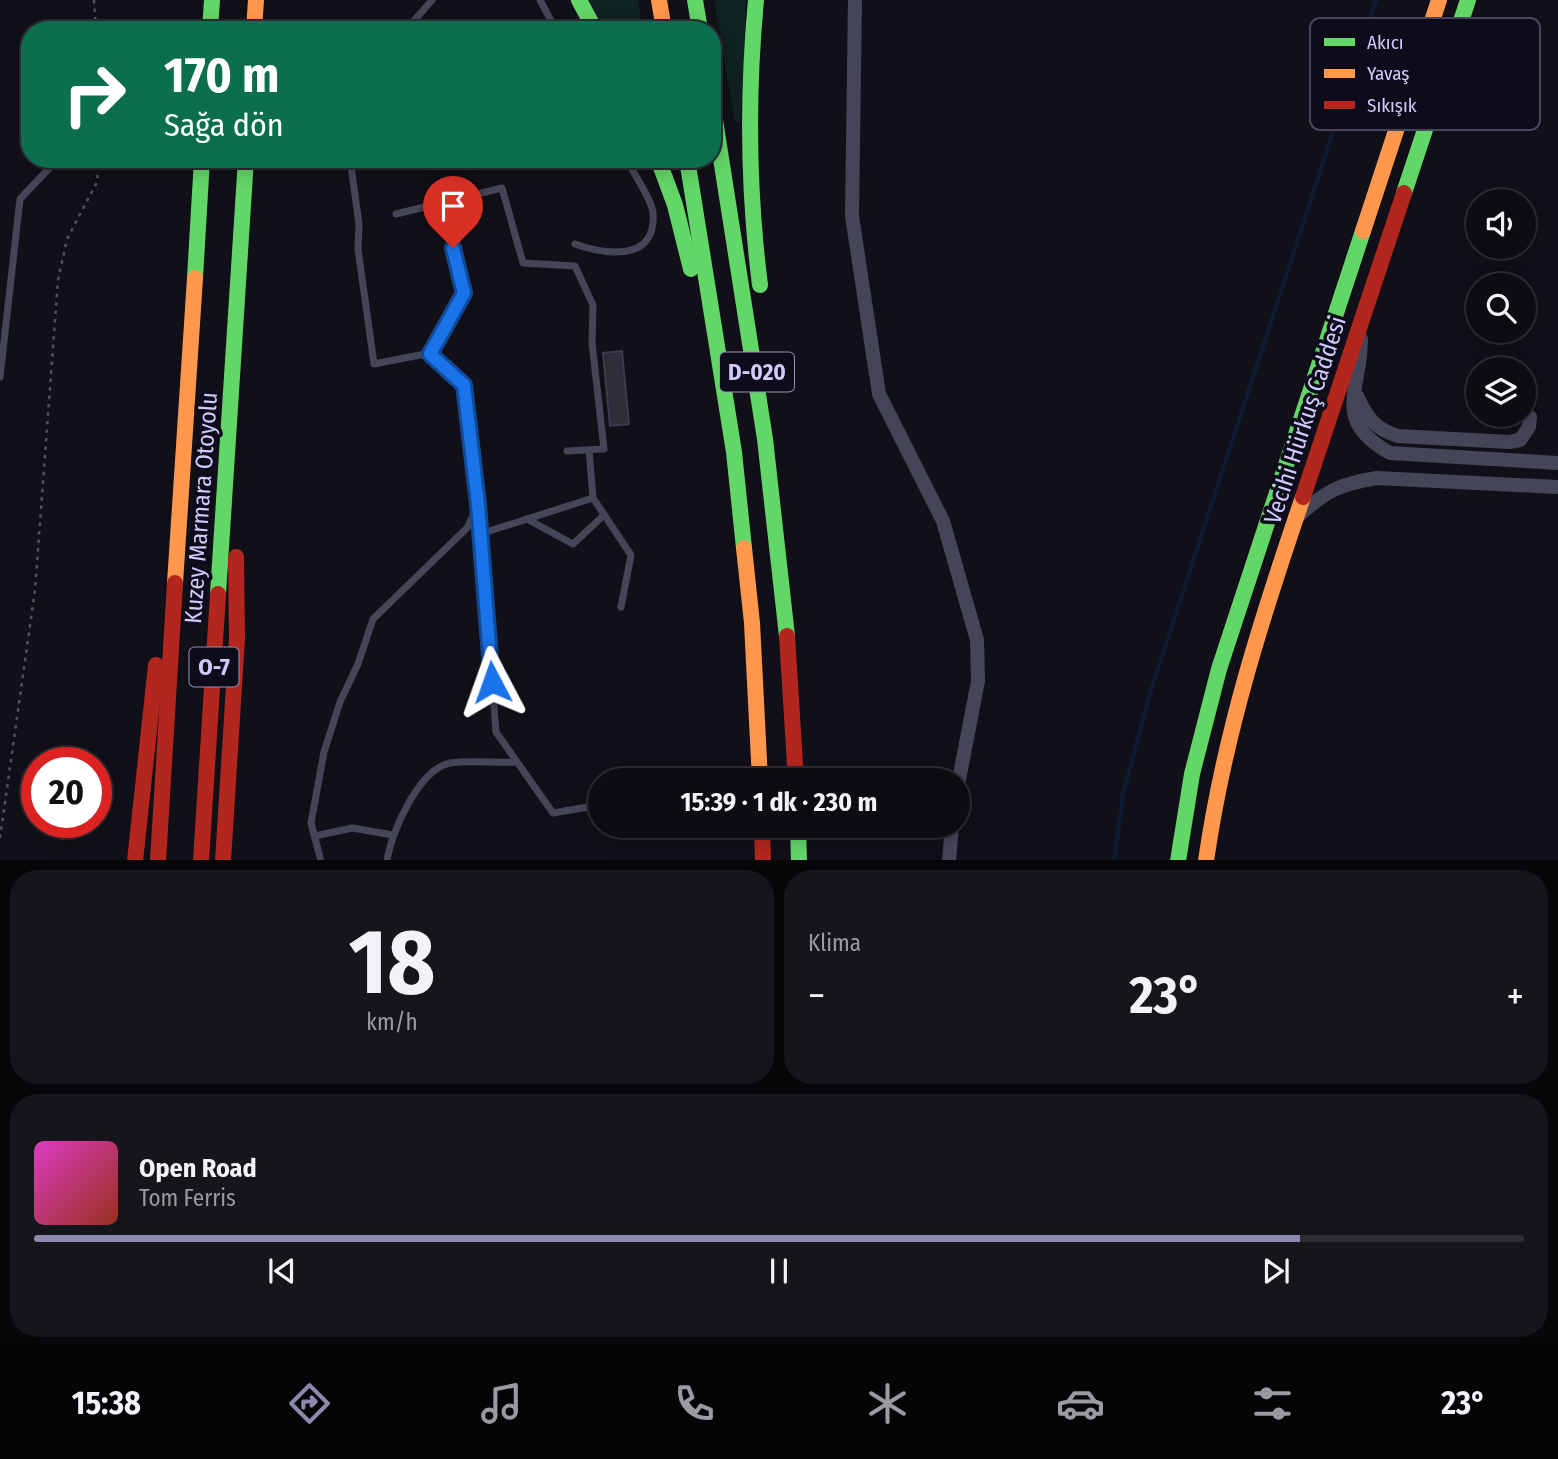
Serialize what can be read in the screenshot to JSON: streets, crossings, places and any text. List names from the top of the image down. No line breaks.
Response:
{"streets":{"main road":["D-020","Vecihi Hürkuş Caddesi","Kuzey Marmara Otoyolu","O-7"]},"legend":["Akıcı","Yavaş","Sıkışık"],"page":{"turn":["170 m","Sağa dön"],"limit":"20","trip":"15:39 · 1 dk · 230 m","tile":[["18","km/h"],"Klima"],"heat":["−","23°","+"],"song":["Open Road","Tom Ferris"],"tabs":["15:38","23°"]}}
